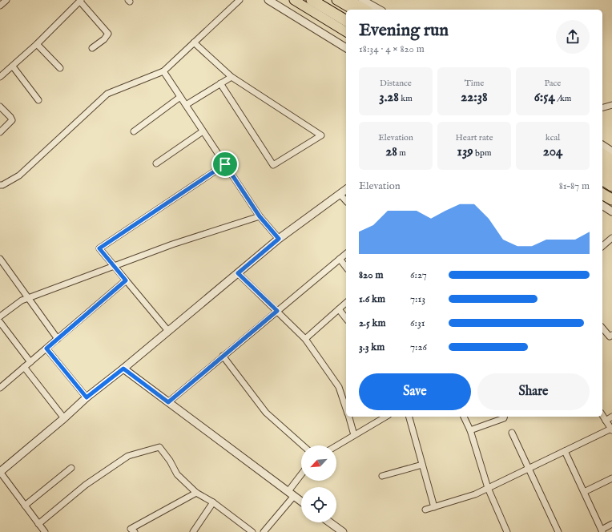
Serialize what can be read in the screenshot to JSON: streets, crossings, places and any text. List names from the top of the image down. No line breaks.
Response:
{"north":"bottom left","page":{"heading":["Evening run","18:34 · 4 × 820 m"],"stats":[["Distance","3.28 km"],["Time","22:38"],["Pace","6:54 /km"],["Elevation","28 m"],["Heart rate","139 bpm"],["kcal","204"]],"chart":["Elevation","81–87 m"],"list":[{"name":"820 m","note":"6:27"},{"name":"1.6 km","note":"7:13"},{"name":"2.5 km","note":"6:31"},{"name":"3.3 km","note":"7:26"}],"buttons":["Save","Share"]}}
